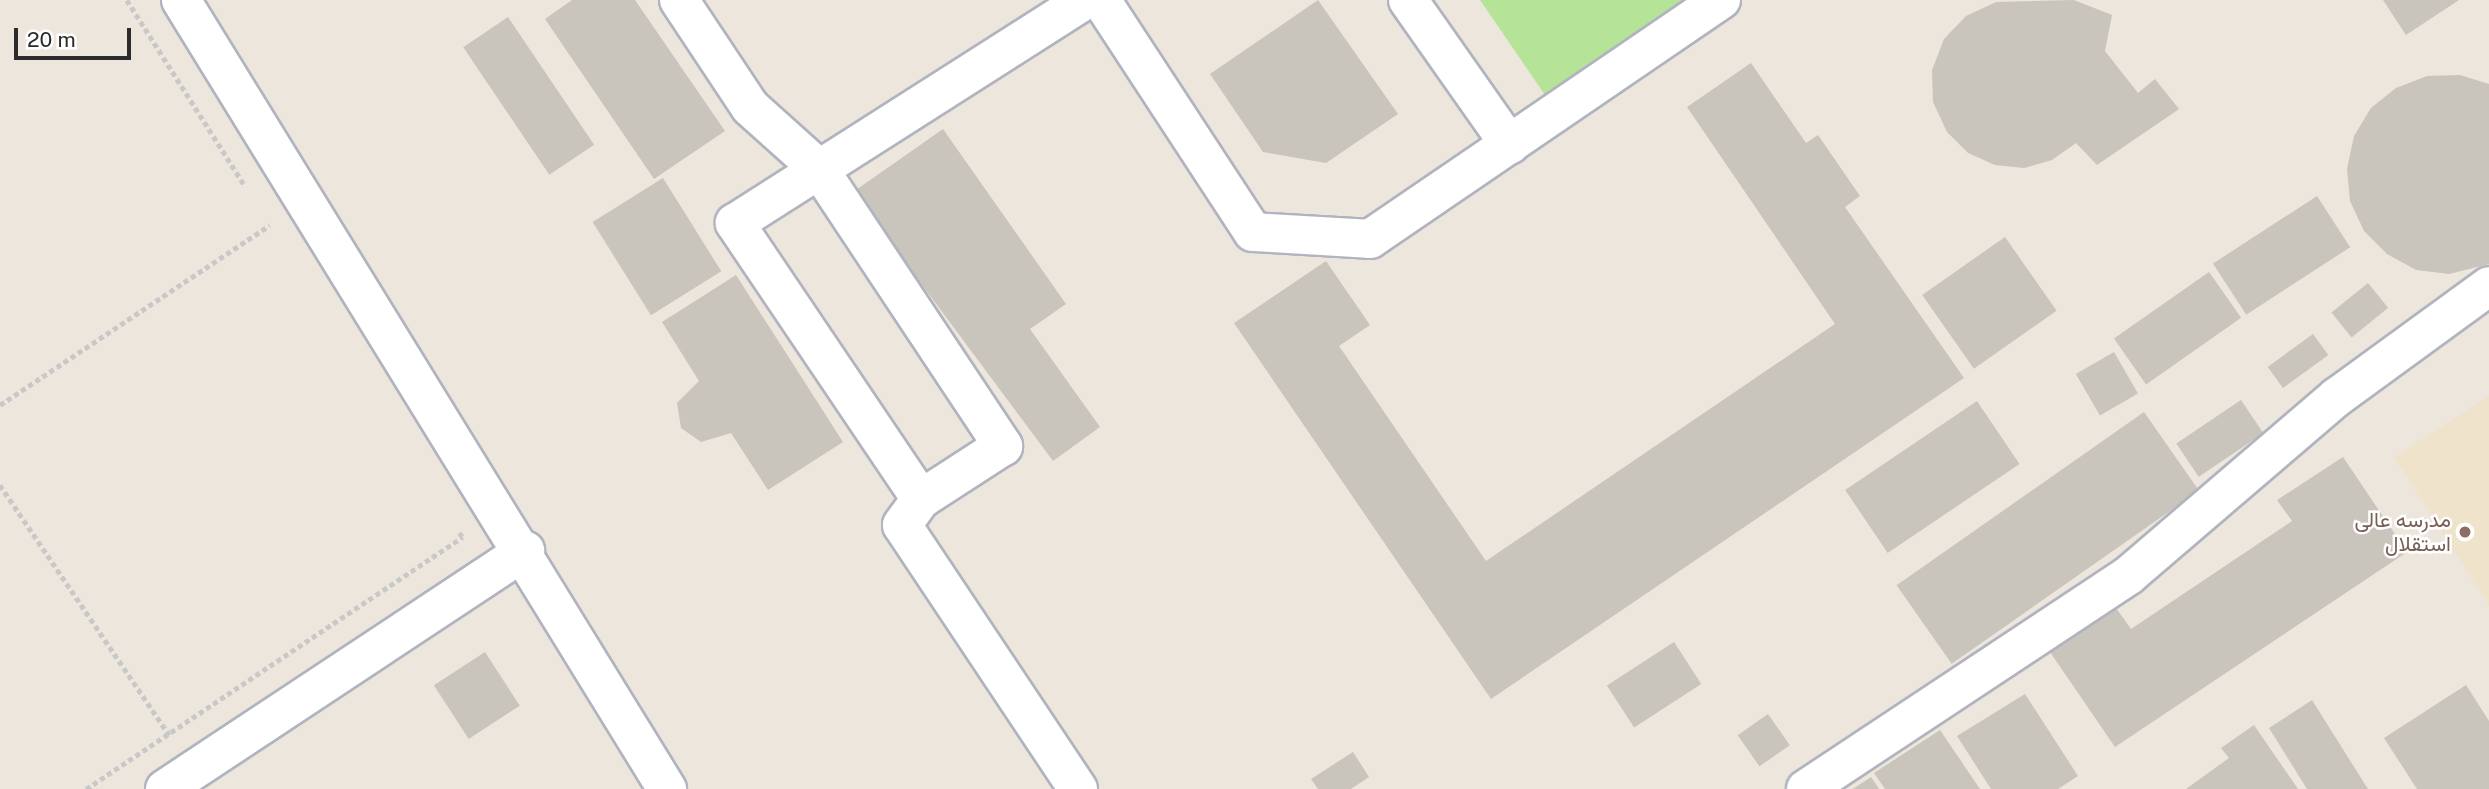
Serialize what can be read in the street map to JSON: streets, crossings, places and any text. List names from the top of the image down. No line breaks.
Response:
{"places":["مدرسه عالی استقلال"],"scale_bar":"20 m"}
